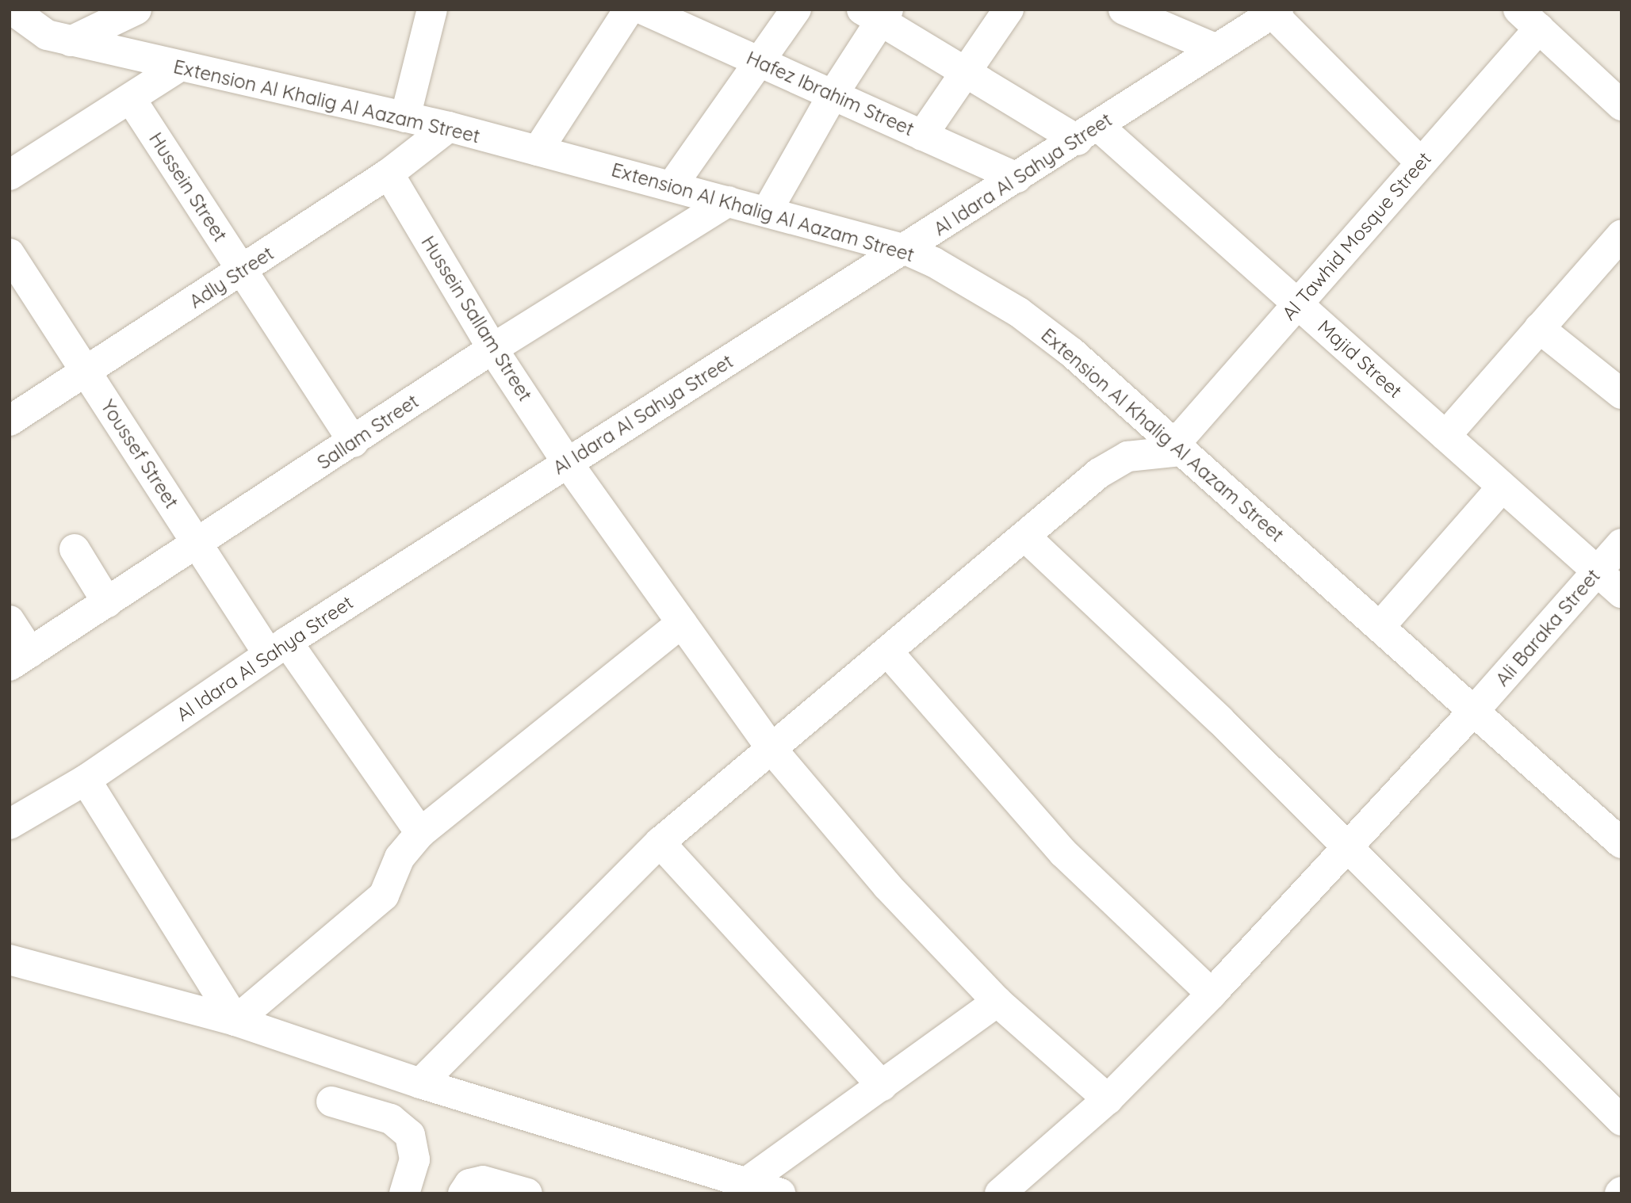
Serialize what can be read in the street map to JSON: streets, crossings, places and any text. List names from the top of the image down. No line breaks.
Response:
{"streets":{"street":["Hafez Ibrahim Street","Extension Al Khalig Al Aazam Street","Al Idara Al Sahya Street","Hussein Street","Al Tawhid Mosque Street","Adly Street","Hussein Sallam Street","Majid Street","Sallam Street","Youssef Street","Ali Baraka Street"]},"crossings":[["Hafez Ibrahim Street","Al Idara Al Sahya Street"],["Extension Al Khalig Al Aazam Street","Al Idara Al Sahya Street"],["Extension Al Khalig Al Aazam Street","Al Tawhid Mosque Street"],["Extension Al Khalig Al Aazam Street","Adly Street"],["Extension Al Khalig Al Aazam Street","Sallam Street"],["Extension Al Khalig Al Aazam Street","Ali Baraka Street"],["Al Idara Al Sahya Street","Hussein Sallam Street"],["Al Idara Al Sahya Street","Majid Street"],["Al Idara Al Sahya Street","Youssef Street"],["Hussein Street","Adly Street"],["Hussein Street","Sallam Street"],["Al Tawhid Mosque Street","Majid Street"],["Adly Street","Hussein Sallam Street"],["Adly Street","Youssef Street"],["Hussein Sallam Street","Sallam Street"],["Hussein Sallam Street","Ali Baraka Street"],["Majid Street","Ali Baraka Street"],["Sallam Street","Youssef Street"]]}
